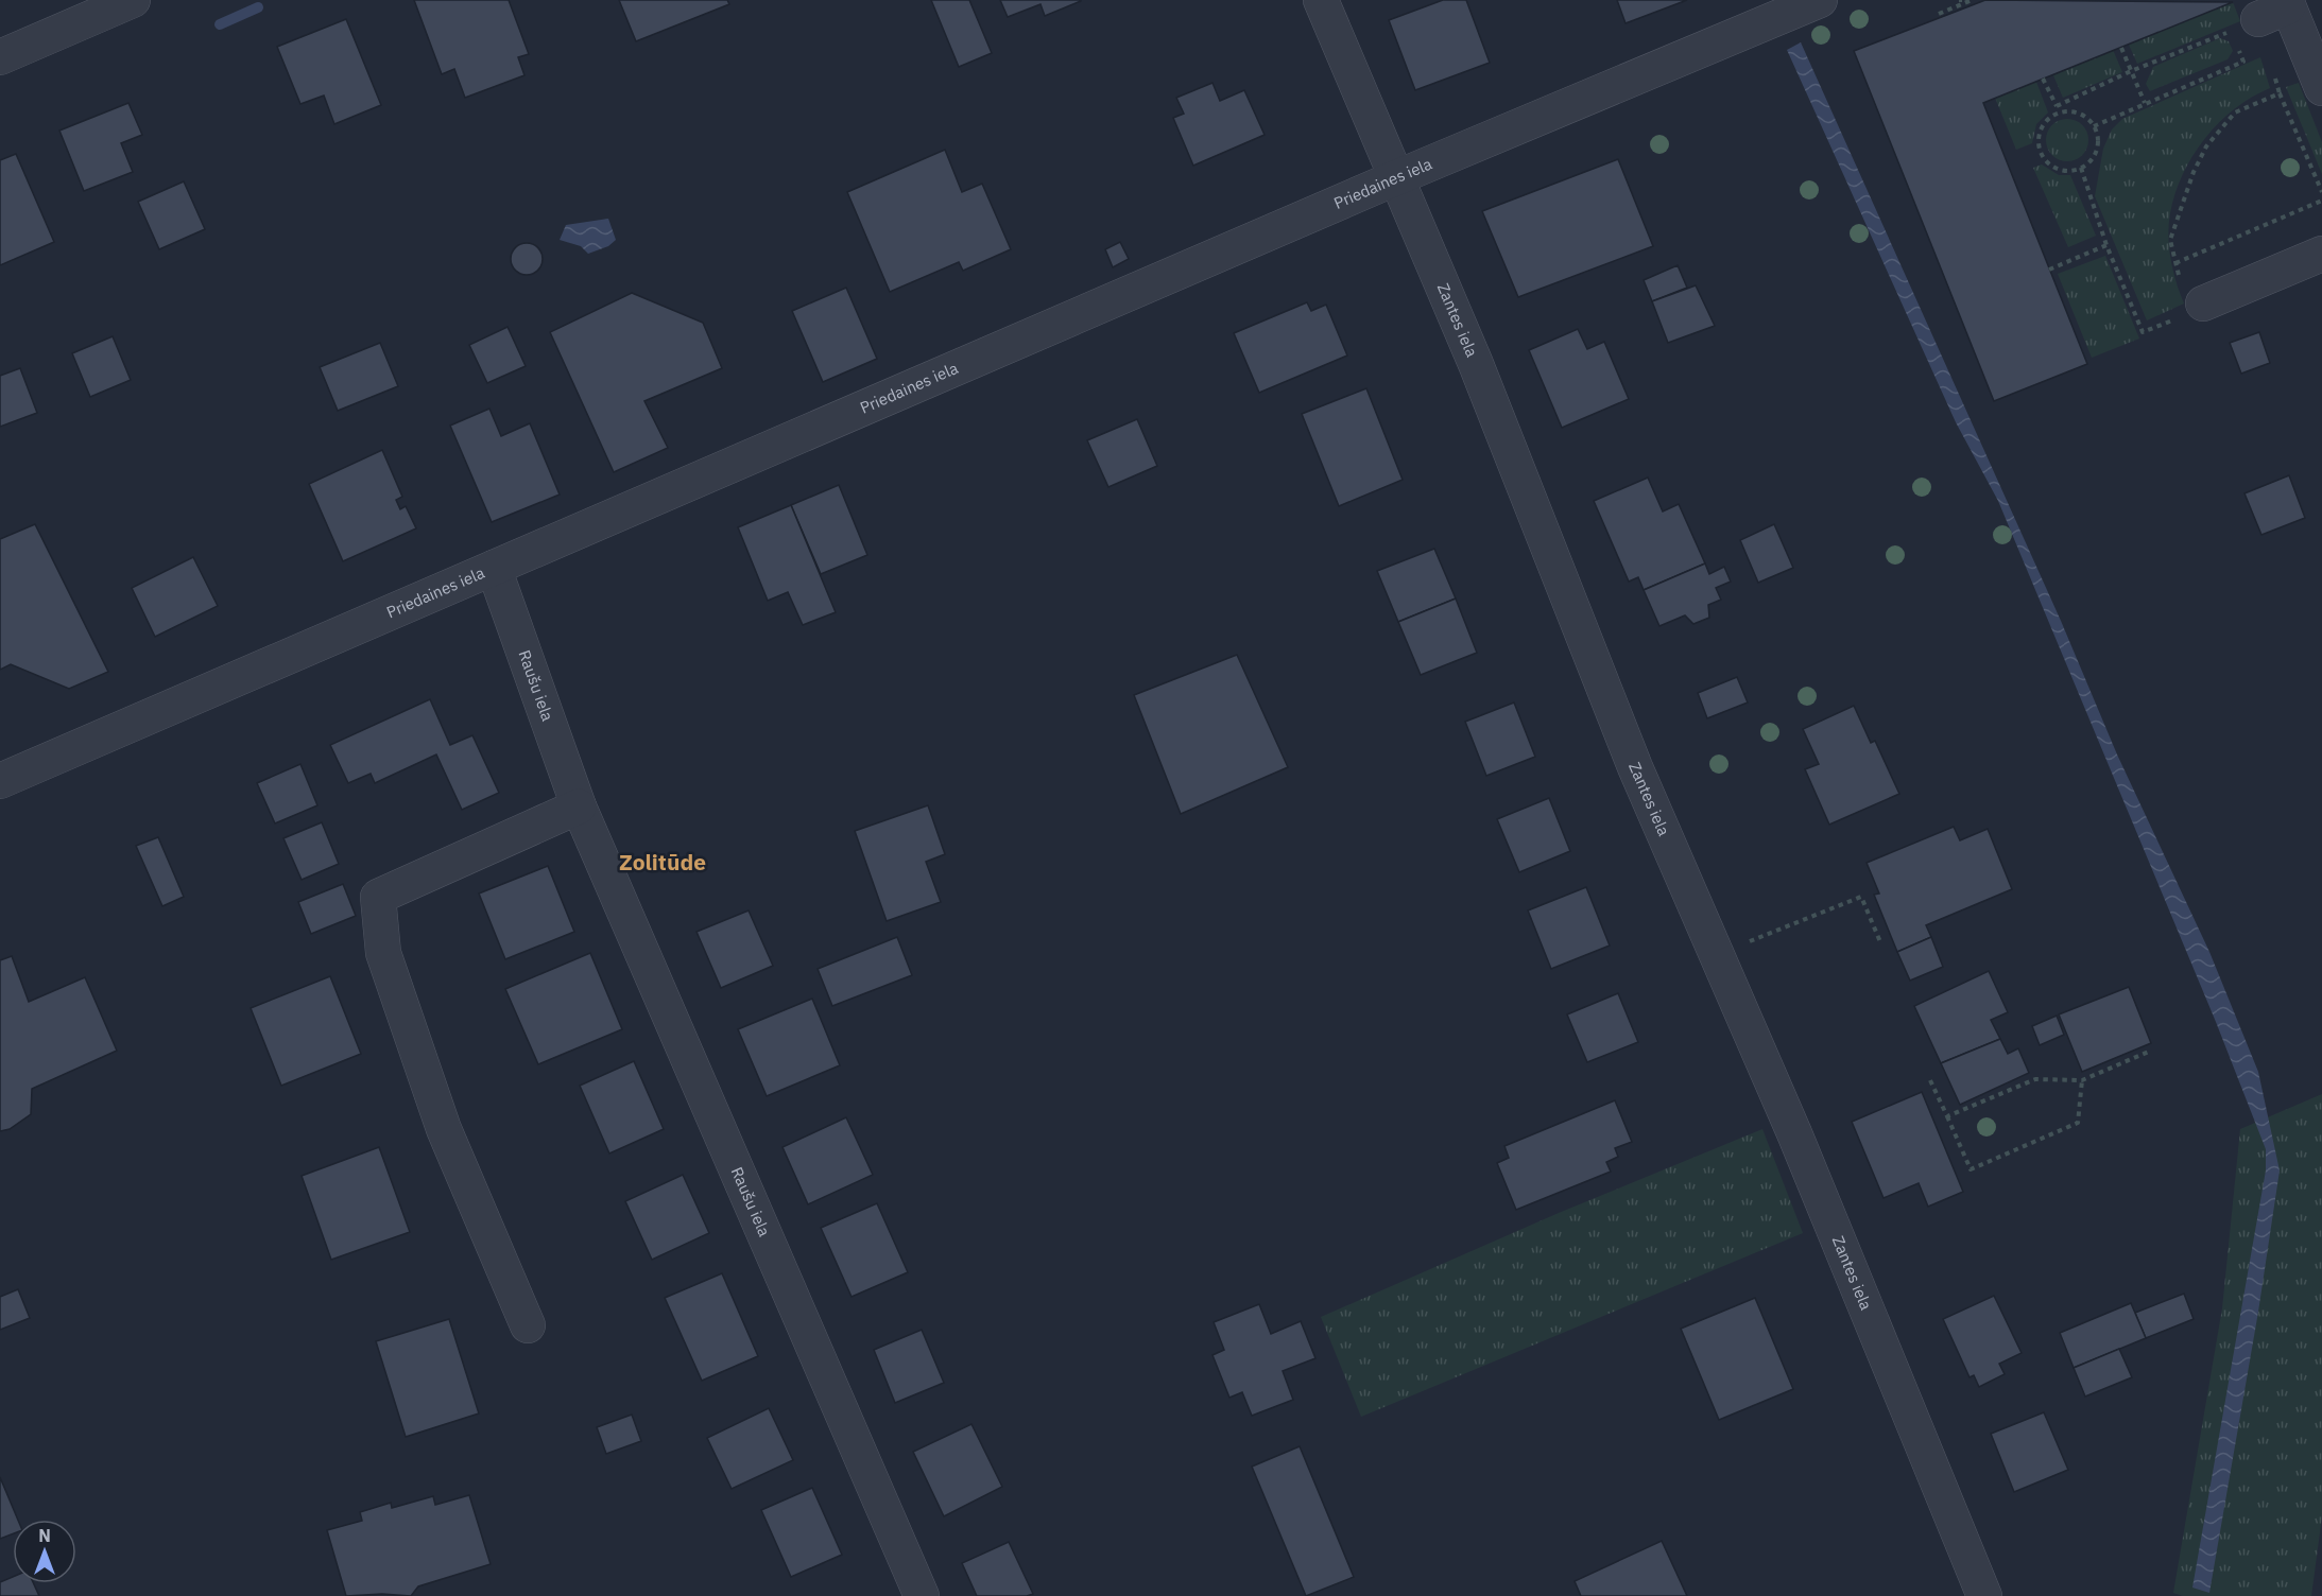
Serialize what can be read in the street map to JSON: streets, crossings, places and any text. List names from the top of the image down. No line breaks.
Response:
{"streets":{"street":["Priedaines iela","Zantes iela","Raušu iela"]},"crossings":[["Priedaines iela","Zantes iela"],["Priedaines iela","Raušu iela"]],"districts":["Zolitūde"],"north":"top"}
